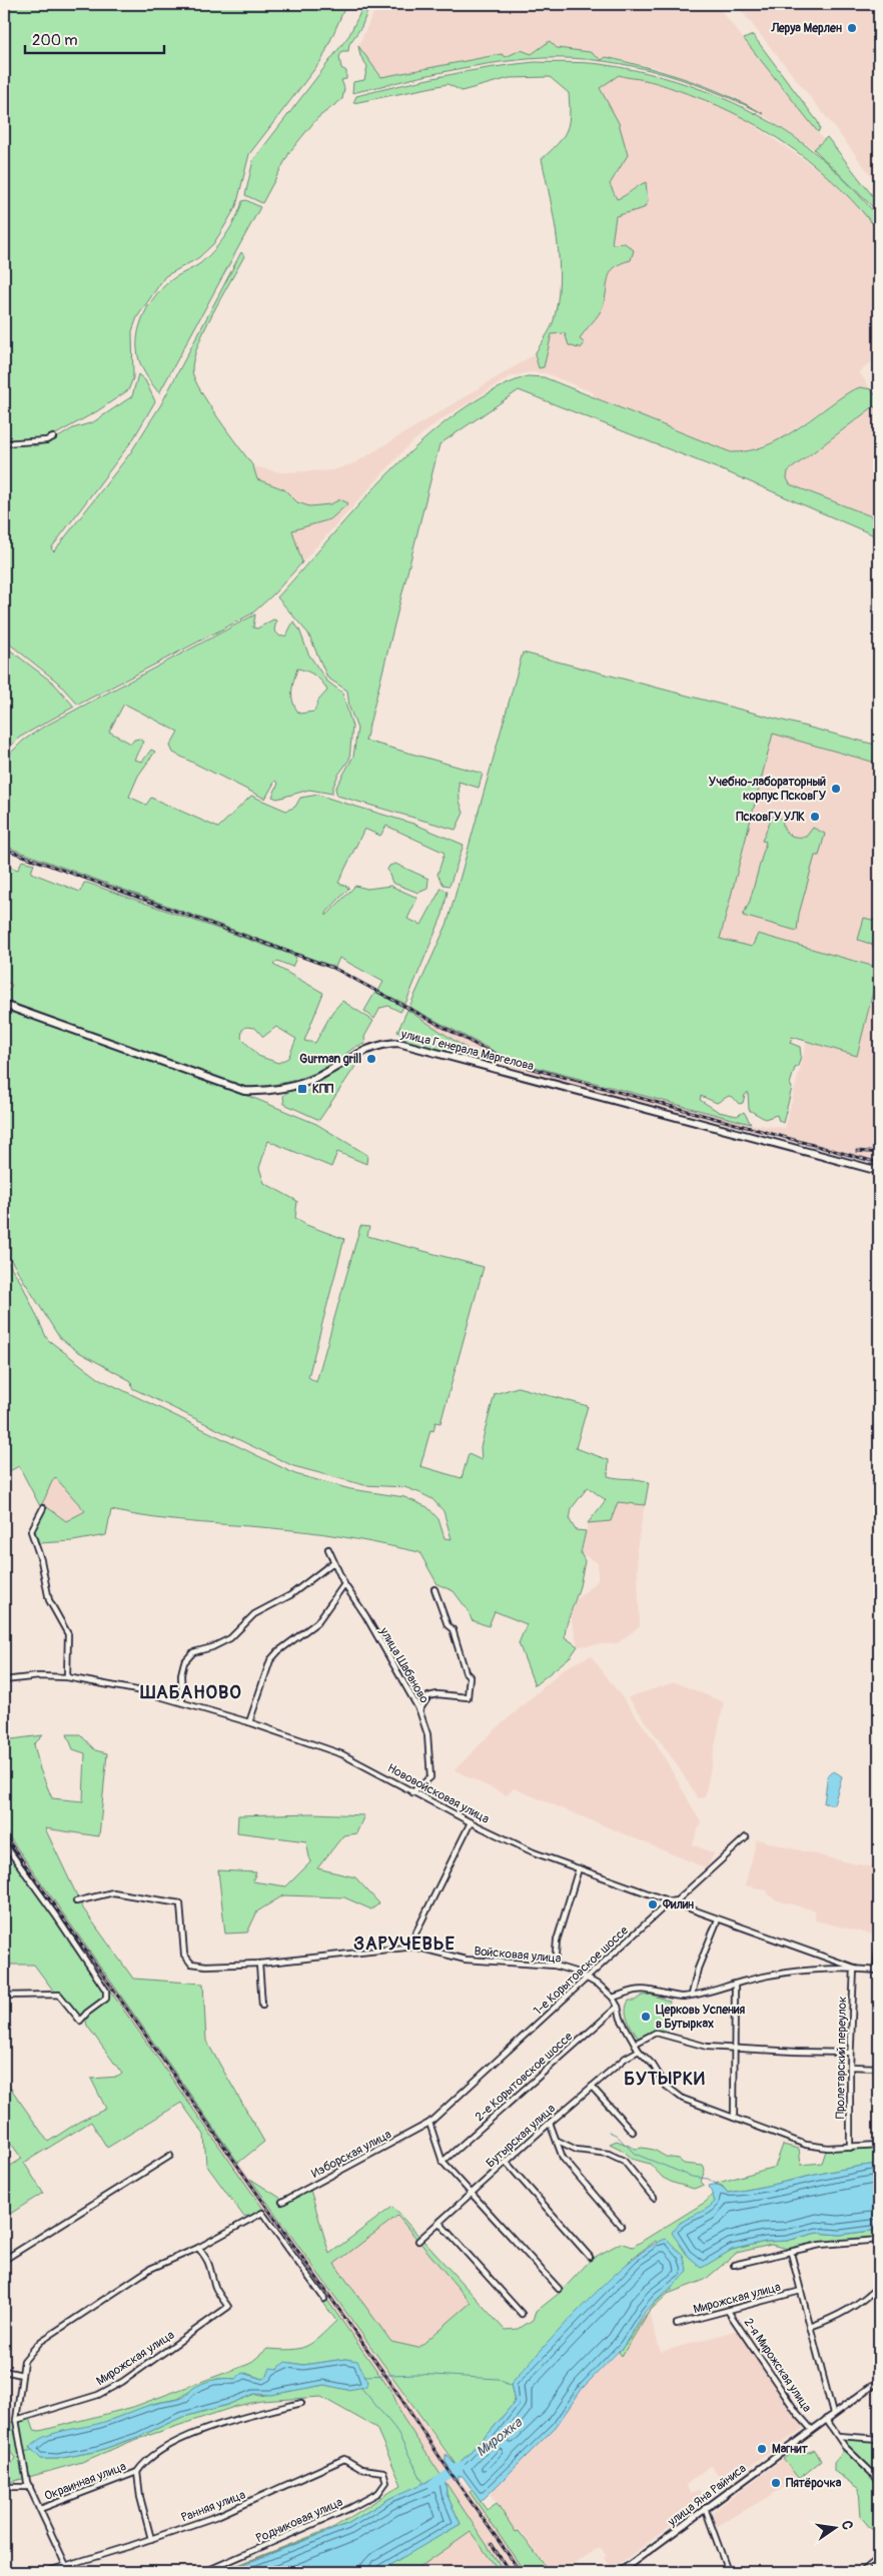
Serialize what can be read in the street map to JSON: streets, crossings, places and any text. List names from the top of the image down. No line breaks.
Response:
{"streets":{"main road":["улица Генерала Маргелова"],"street":["улица Шабаново","Нововойсковая улица","Войсковая улица","1-е Корытовское шоссе","Пролетарский переулок","2-е Корытовское шоссе","Бутырская улица","Изборская улица","Мирожская улица","2-я Мирожская улица","Окраинная улица","улица Яна Райниса","Ранняя улица","Родниковая улица"]},"crossings":[["улица Шабаново","Нововойсковая улица"],["Нововойсковая улица","1-е Корытовское шоссе"],["Нововойсковая улица","Пролетарский переулок"],["Войсковая улица","1-е Корытовское шоссе"],["1-е Корытовское шоссе","Изборская улица"],["Мирожская улица","2-я Мирожская улица"],["Мирожская улица","улица Яна Райниса"],["2-я Мирожская улица","улица Яна Райниса"],["Ранняя улица","Родниковая улица"]],"districts":["ШАБАНОВО","ЗАРУЧЕВЬЕ","БУТЫРКИ"],"water":["Мирожка"],"places":{"other":["Леруа Мерлен","Учебно-лабораторный корпус ПсковГУ","ПсковГУ УЛК","Gurman grill","Филин","Церковь Успения в Бутырках","Магнит","Пятёрочка"],"transit":["КПП"]},"scale_bar":"200 m","north":"right"}
